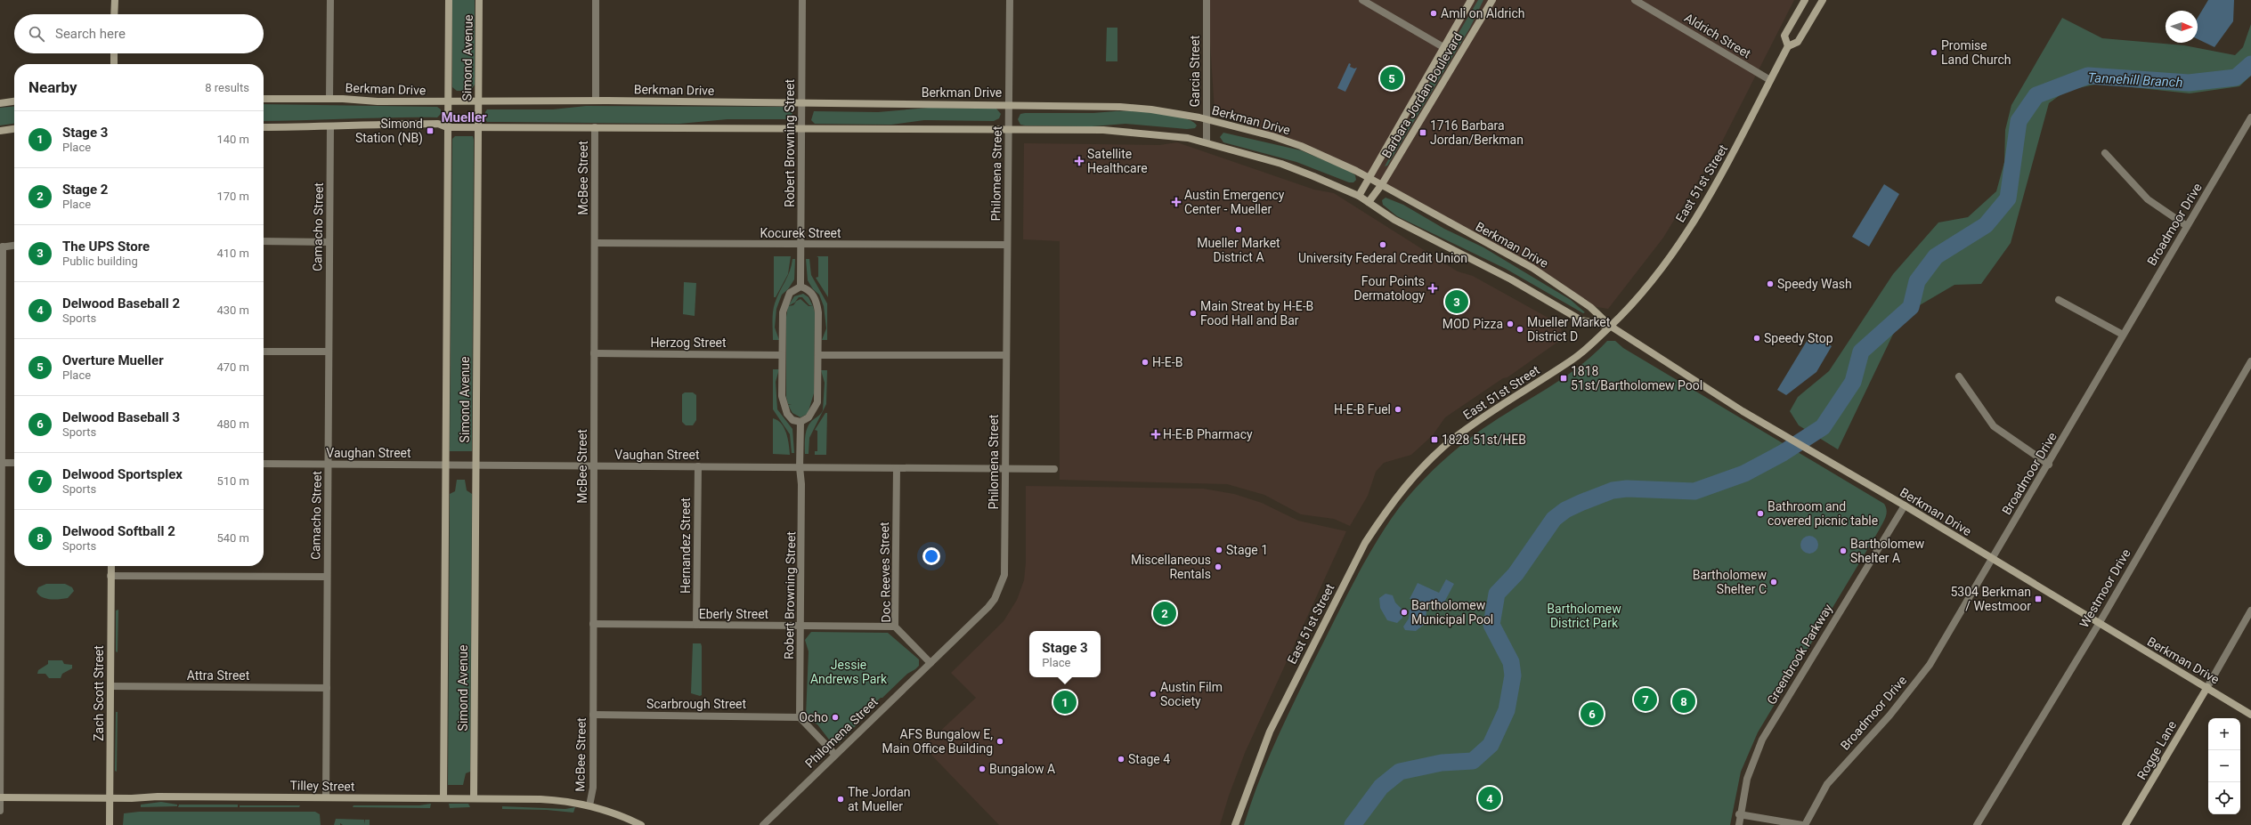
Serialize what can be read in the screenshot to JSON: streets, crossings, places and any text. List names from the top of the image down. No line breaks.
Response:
{"streets":{"street":["Aldrich Street","Simond Avenue","Garcia Street","Berkman Drive","Barbara Jordan Boulevard","Robert Browning Street","Philomena Street","McBee Street","East 51st Street","Broadmoor Drive","Camacho Street","Kocurek Street","Herzog Street","Vaughan Street","Hernandez Street","Doc Reeves Street","Westmoor Drive","Eberly Street","Greenbrook Parkway","Attra Street","Zach Scott Street","Scarbrough Street","Rogge Lane","Tilley Street"]},"crossings":[["Aldrich Street","East 51st Street"],["Simond Avenue","Berkman Drive"],["Simond Avenue","Vaughan Street"],["Simond Avenue","Tilley Street"],["Garcia Street","Berkman Drive"],["Berkman Drive","Barbara Jordan Boulevard"],["Berkman Drive","Robert Browning Street"],["Berkman Drive","Philomena Street"],["Berkman Drive","McBee Street"],["Berkman Drive","East 51st Street"],["Berkman Drive","Broadmoor Drive"],["Berkman Drive","Camacho Street"],["Berkman Drive","Westmoor Drive"],["Berkman Drive","Greenbrook Parkway"],["Berkman Drive","Rogge Lane"],["Robert Browning Street","Kocurek Street"],["Robert Browning Street","Vaughan Street"],["Robert Browning Street","Eberly Street"],["Robert Browning Street","Scarbrough Street"],["Philomena Street","Kocurek Street"],["Philomena Street","Vaughan Street"],["Philomena Street","Doc Reeves Street"],["McBee Street","Kocurek Street"],["McBee Street","Herzog Street"],["McBee Street","Vaughan Street"],["McBee Street","Eberly Street"],["McBee Street","Scarbrough Street"],["McBee Street","Tilley Street"],["Camacho Street","Vaughan Street"],["Camacho Street","Attra Street"],["Camacho Street","Tilley Street"],["Vaughan Street","Hernandez Street"],["Vaughan Street","Doc Reeves Street"],["Hernandez Street","Eberly Street"],["Doc Reeves Street","Eberly Street"],["Attra Street","Zach Scott Street"],["Zach Scott Street","Tilley Street"]],"districts":["Mueller"],"water":["Tannehill Branch"],"parks":["Bartholomew District Park","Jessie Andrews Park"],"places":{"other":["Amli on Aldrich","Promise Land Church","Mueller Market District A","University Federal Credit Union","Speedy Wash","Main Streat by H-E-B Food Hall and Bar","MOD Pizza","Mueller Market District D","Speedy Stop","H-E-B","H-E-B Fuel","Bathroom and covered picnic table","Stage 1","Bartholomew Shelter A","Miscellaneous Rentals","Bartholomew Shelter C","Bartholomew Municipal Pool","Austin Film Society","Ocho","AFS Bungalow E, Main Office Building","Stage 4","Bungalow A","The Jordan at Mueller"],"transit":["Simond Station (NB)","1716 Barbara Jordan/Berkman","1818 51st/Bartholomew Pool","1828 51st/HEB","5304 Berkman / Westmoor"],"health":["Satellite Healthcare","Austin Emergency Center - Mueller","Four Points Dermatology","H-E-B Pharmacy"]},"north":"right","page":{"search":"Search here","heading":["Nearby","8 results"],"pins":["5","3","2","7","8","1","6","4"],"list":[{"mark":"1","name":"Stage 3","note":"Place","value":"140 m"},{"mark":"2","name":"Stage 2","note":"Place","value":"170 m"},{"mark":"3","name":"The UPS Store","note":"Public building","value":"410 m"},{"mark":"4","name":"Delwood Baseball 2","note":"Sports","value":"430 m"},{"mark":"5","name":"Overture Mueller","note":"Place","value":"470 m"},{"mark":"6","name":"Delwood Baseball 3","note":"Sports","value":"480 m"},{"mark":"7","name":"Delwood Sportsplex","note":"Sports","value":"510 m"},{"mark":"8","name":"Delwood Softball 2","note":"Sports","value":"540 m"}],"popup":["Stage 3","Place"],"map_buttons":["+","−"]}}
